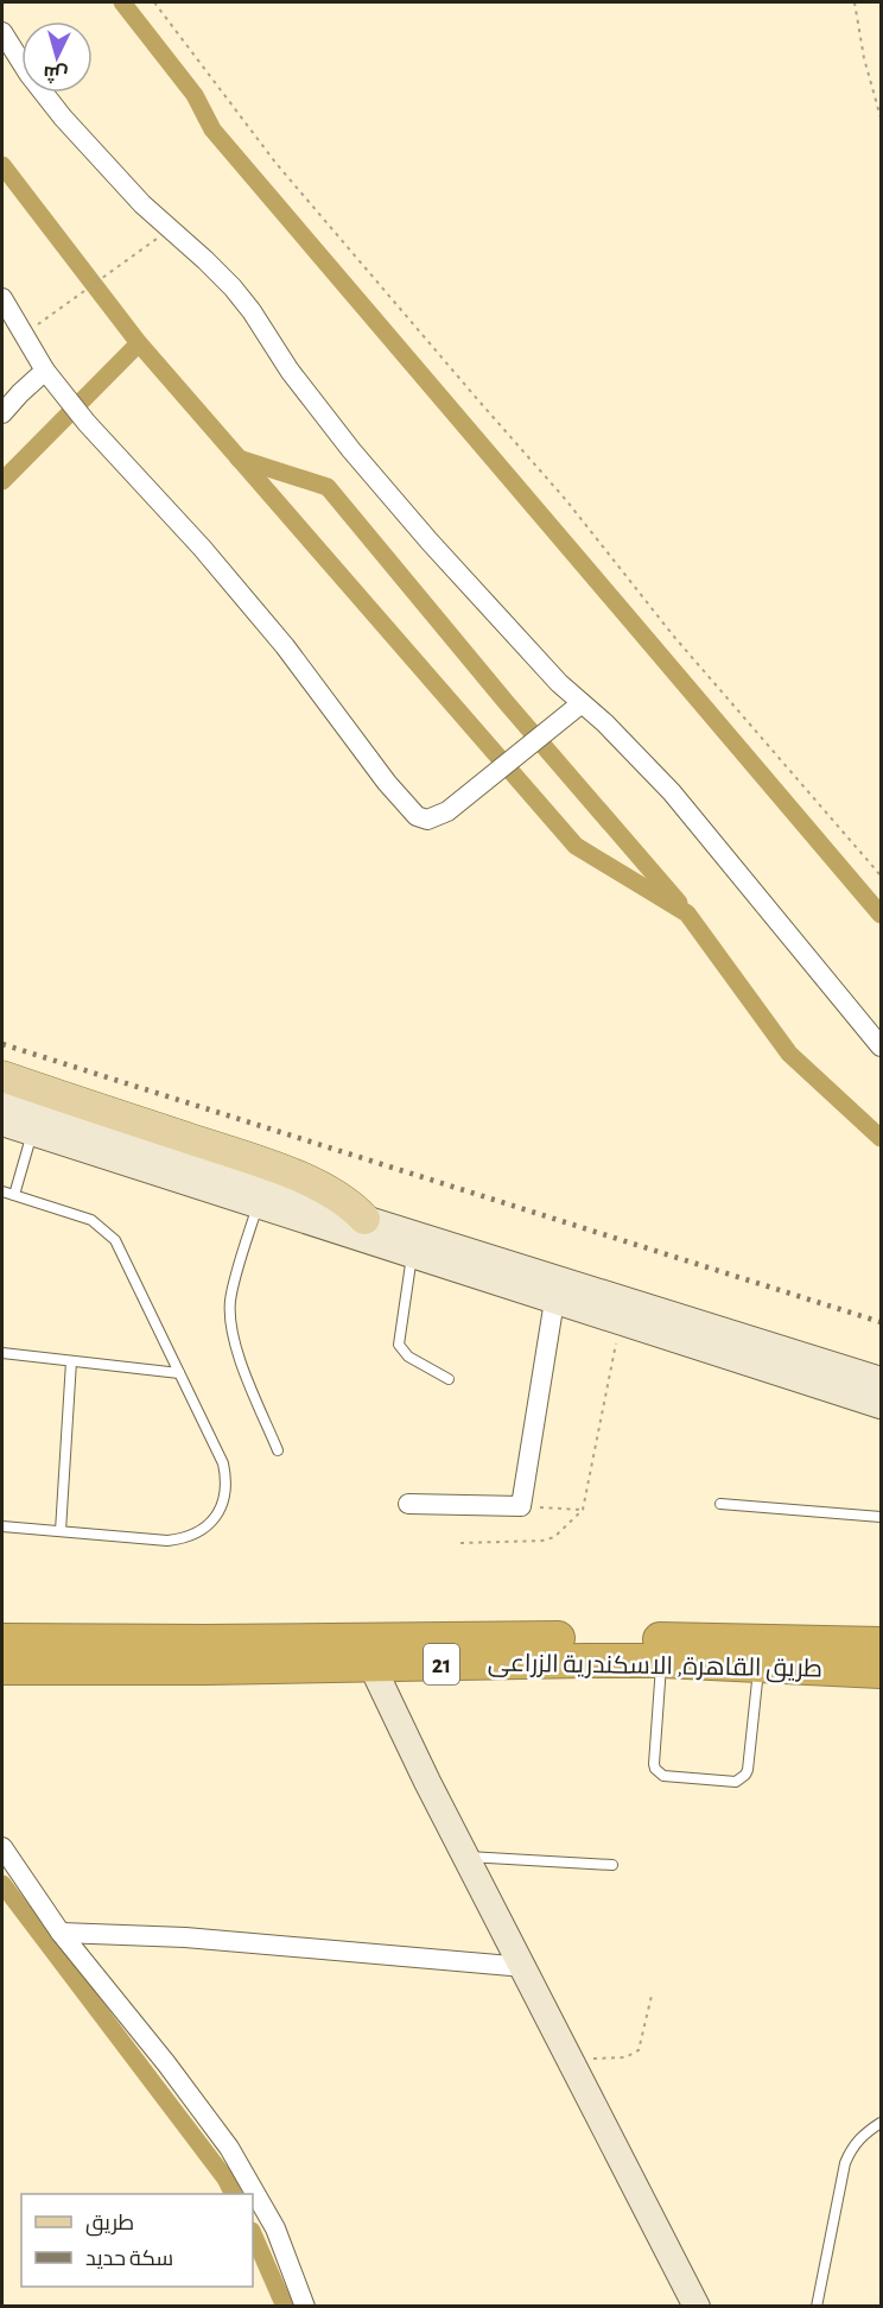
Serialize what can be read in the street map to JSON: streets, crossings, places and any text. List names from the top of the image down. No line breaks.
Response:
{"streets":{"highway":["21","طريق القاهرة, الاسكندرية الزراعى"]},"legend":["طريق","سكة حديد"],"north":"bottom"}
